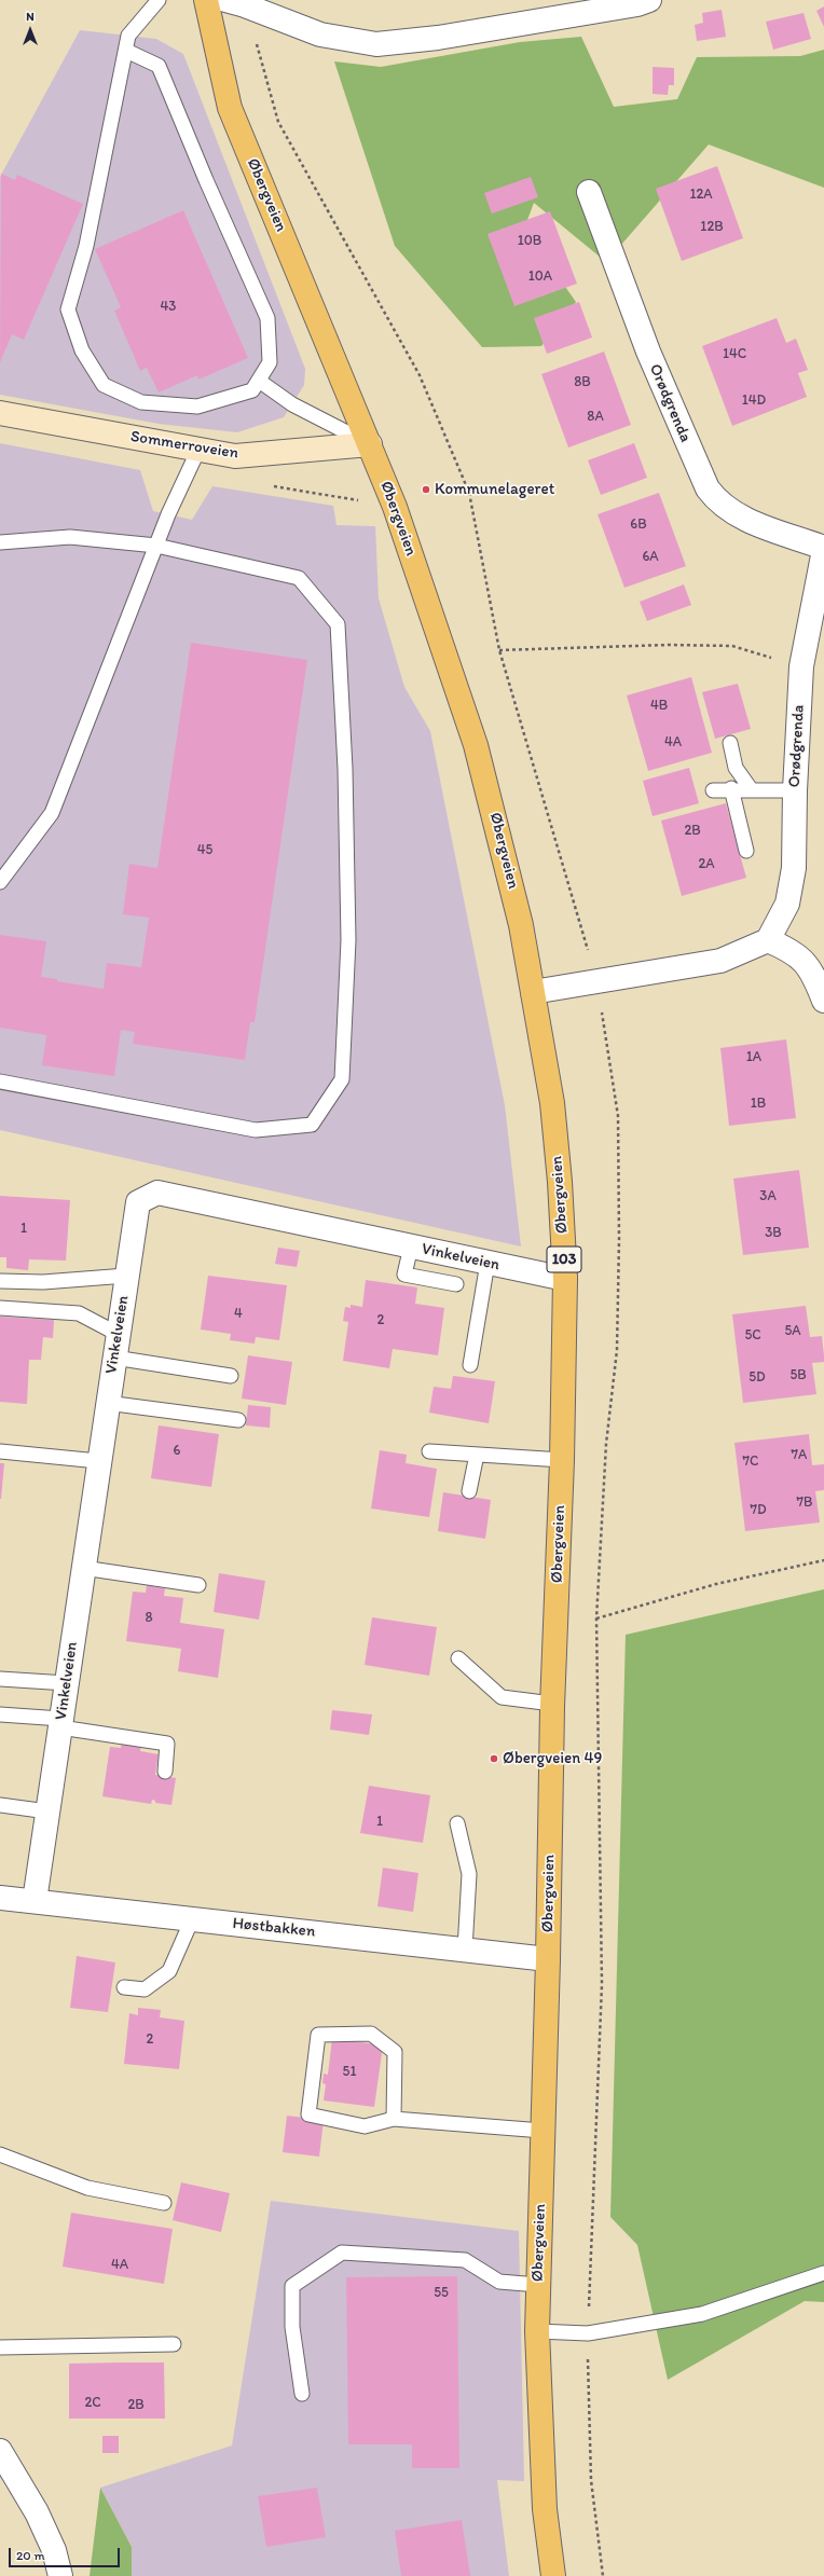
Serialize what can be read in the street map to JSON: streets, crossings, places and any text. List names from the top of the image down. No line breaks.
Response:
{"streets":{"main road":["Øbergveien","103"],"street":["Orødgrenda","Sommerroveien","Vinkelveien","Høstbakken"]},"crossings":[["Øbergveien","Sommerroveien"],["Øbergveien","Vinkelveien"],["Øbergveien","Høstbakken"],["Vinkelveien","Høstbakken"]],"places":["Kommunelageret","Øbergveien 49"],"house_numbers":["12A","12B","10B","10A","43","14C","8B","14D","8A","6B","6A","4B","4A","2B","45","2A","1A","1B","3A","1","3B","4","2","5A","5C","5B","5D","6","7A","7C","7B","7D","8","1","2","51","4A","55","2C","2B"],"scale_bar":"20 m","north":"top"}
